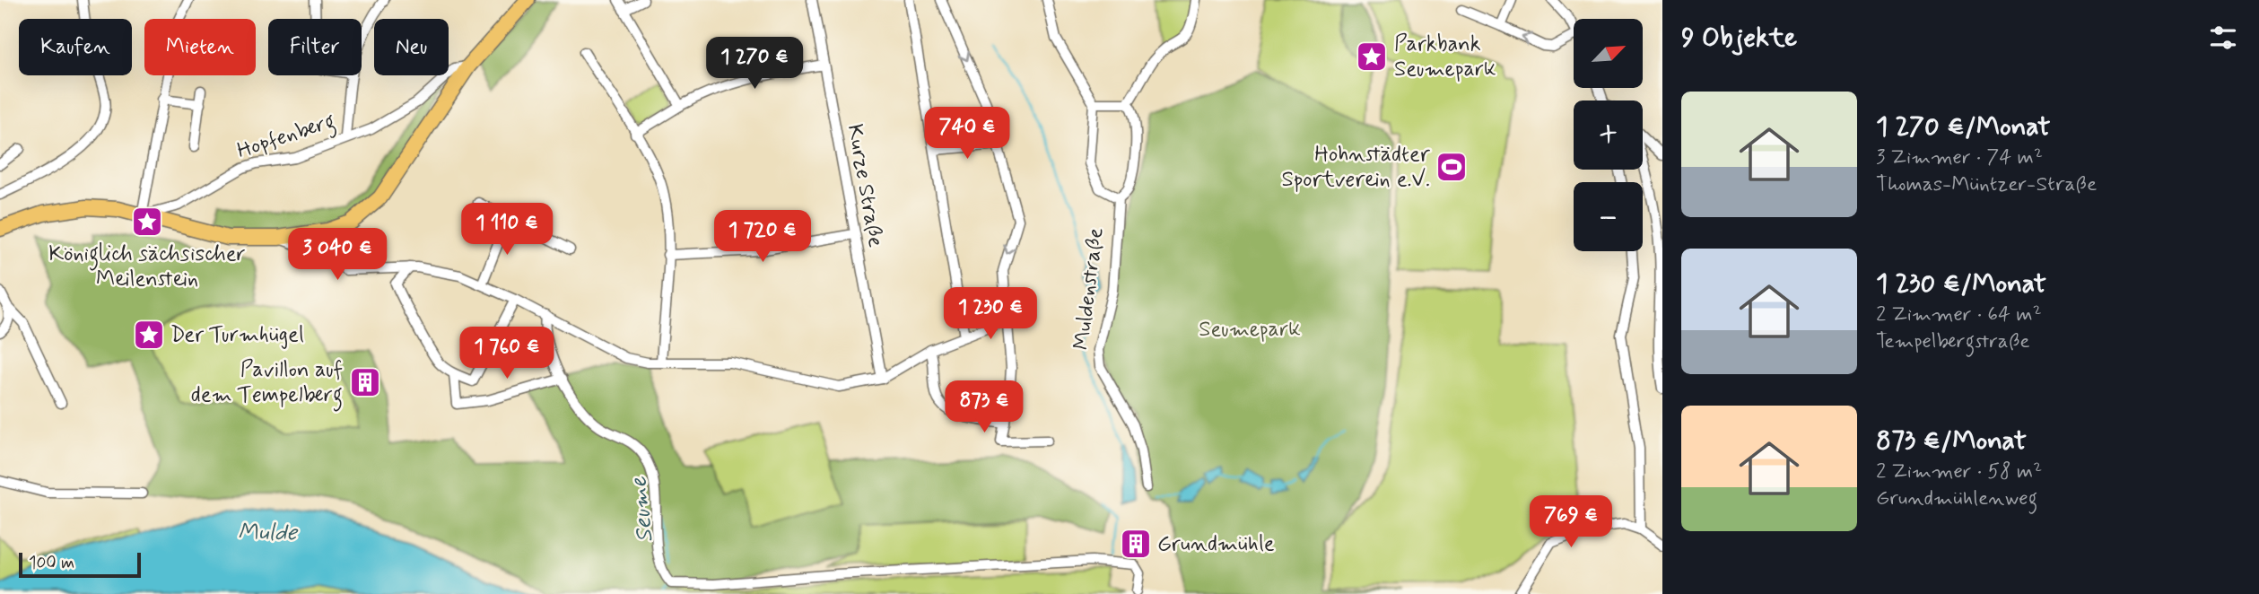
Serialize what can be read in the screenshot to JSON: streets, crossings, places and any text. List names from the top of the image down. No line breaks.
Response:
{"streets":{"street":["Hopfenberg","Kurze Straße","Muldenstraße"]},"water":["Seume","Mulde"],"parks":["Seumepark"],"places":{"place":["Parkbank Seumepark","Königlich sächsischer Meilenstein","Der Turmhügel"],"sports":["Hohnstädter Sportverein e.V."],"building":["Pavillon auf dem Tempelberg","Grundmühle"]},"scale_bar":"100 m","north":"top right","page":{"heading":"9 Objekte","map_buttons":["+","−"],"chip":["Kaufen","Mieten","Filter","Neu"],"price":["1 270 €","740 €","1 110 €","1 720 €","3 040 €","1 230 €","1 760 €","873 €","769 €"],"list":[{"name":"1 270 €/Monat","note":"3 Zimmer · 74 m² · Thomas-Müntzer-Straße"},{"name":"1 230 €/Monat","note":"2 Zimmer · 64 m² · Tempelbergstraße"},{"name":"873 €/Monat","note":"2 Zimmer · 58 m² · Grundmühlenweg"}],"scale":"100 m"}}
